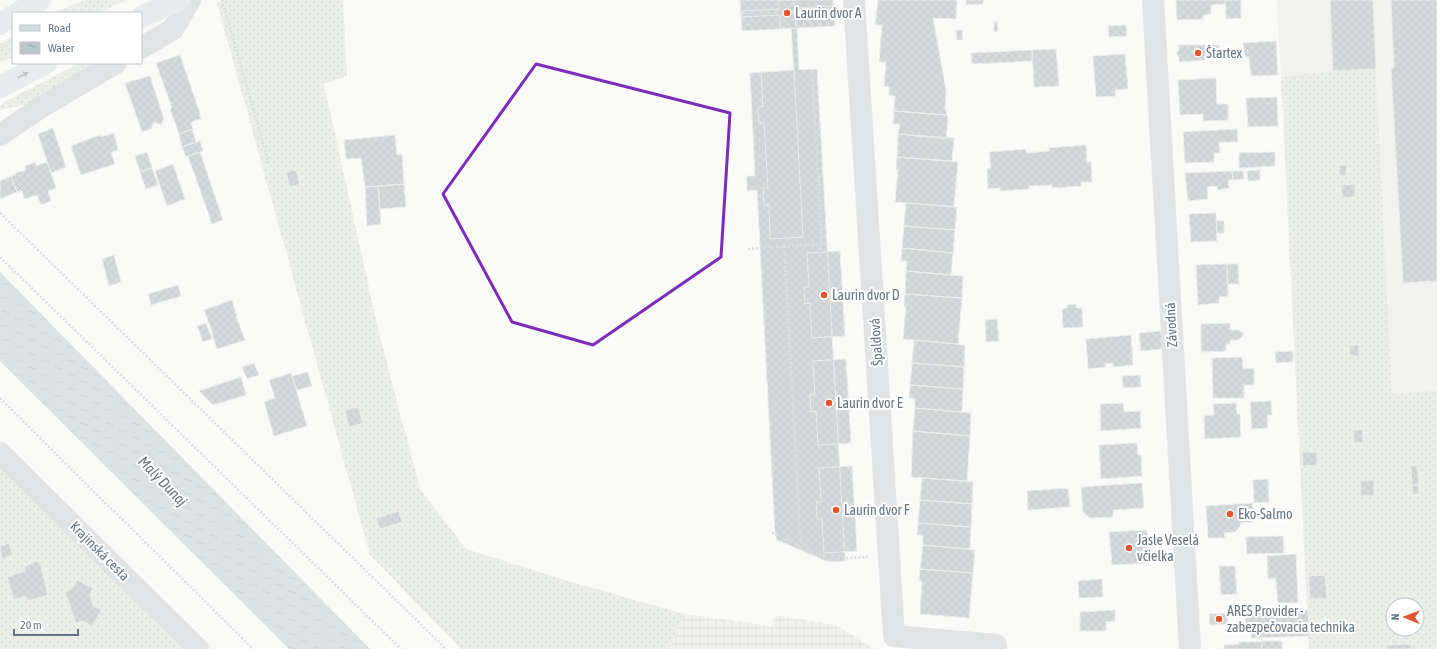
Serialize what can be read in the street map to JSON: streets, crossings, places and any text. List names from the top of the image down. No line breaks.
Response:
{"streets":{"street":["Závodná","Špaldová","Krajinská cesta"]},"water":["Malý Dunaj"],"places":["Laurin dvor A","Štartex","Laurin dvor D","Laurin dvor E","Laurin dvor F","Eko-Salmo","Jasle Veselá včielka","ARES Provider - zabezpečovacia technika"],"legend":["Road","Water"],"scale_bar":"20 m","north":"left"}
